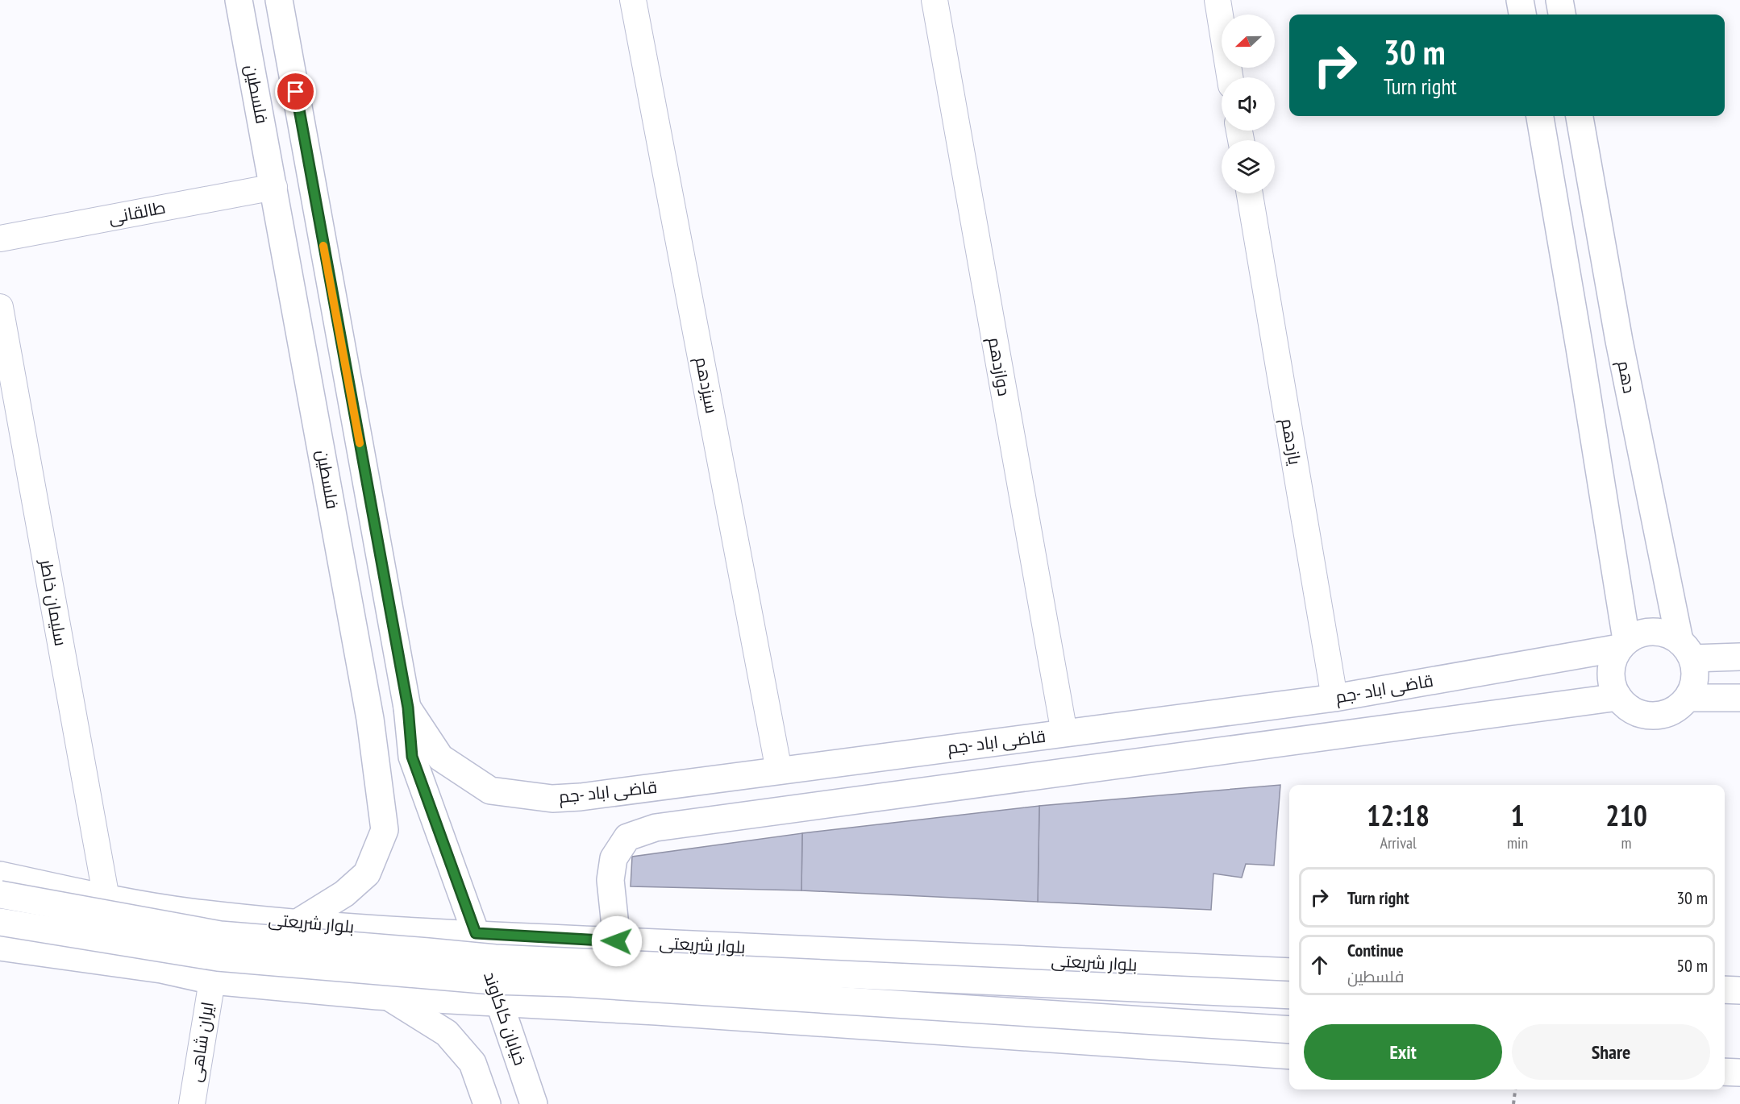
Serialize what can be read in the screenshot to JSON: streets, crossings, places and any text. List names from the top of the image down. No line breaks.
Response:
{"streets":{"main road":["فلسطین","دهم","قاضی اباد -جم","بلوار شریعتی","خیابان کاکاوند"],"street":["طالقانی","دوازدهم","سیزدهم","یازدهم","سلیمان خاطر","ایران شاهی"]},"crossings":[["فلسطین","طالقانی"],["فلسطین","بلوار شریعتی"],["دوازدهم","قاضی اباد -جم"],["دهم","قاضی اباد -جم"],["سیزدهم","قاضی اباد -جم"],["یازدهم","قاضی اباد -جم"],["سلیمان خاطر","بلوار شریعتی"],["قاضی اباد -جم","خیابان کاکاوند"],["بلوار شریعتی","خیابان کاکاوند"]],"north":"left","page":{"turn":["30 m","Turn right"],"eta":["12:18","Arrival","1","min","210","m"],"list":[{"name":"Turn right","value":"30 m"},{"name":"Continue","note":"فلسطین","value":"50 m"}],"buttons":["Exit","Share"]}}
